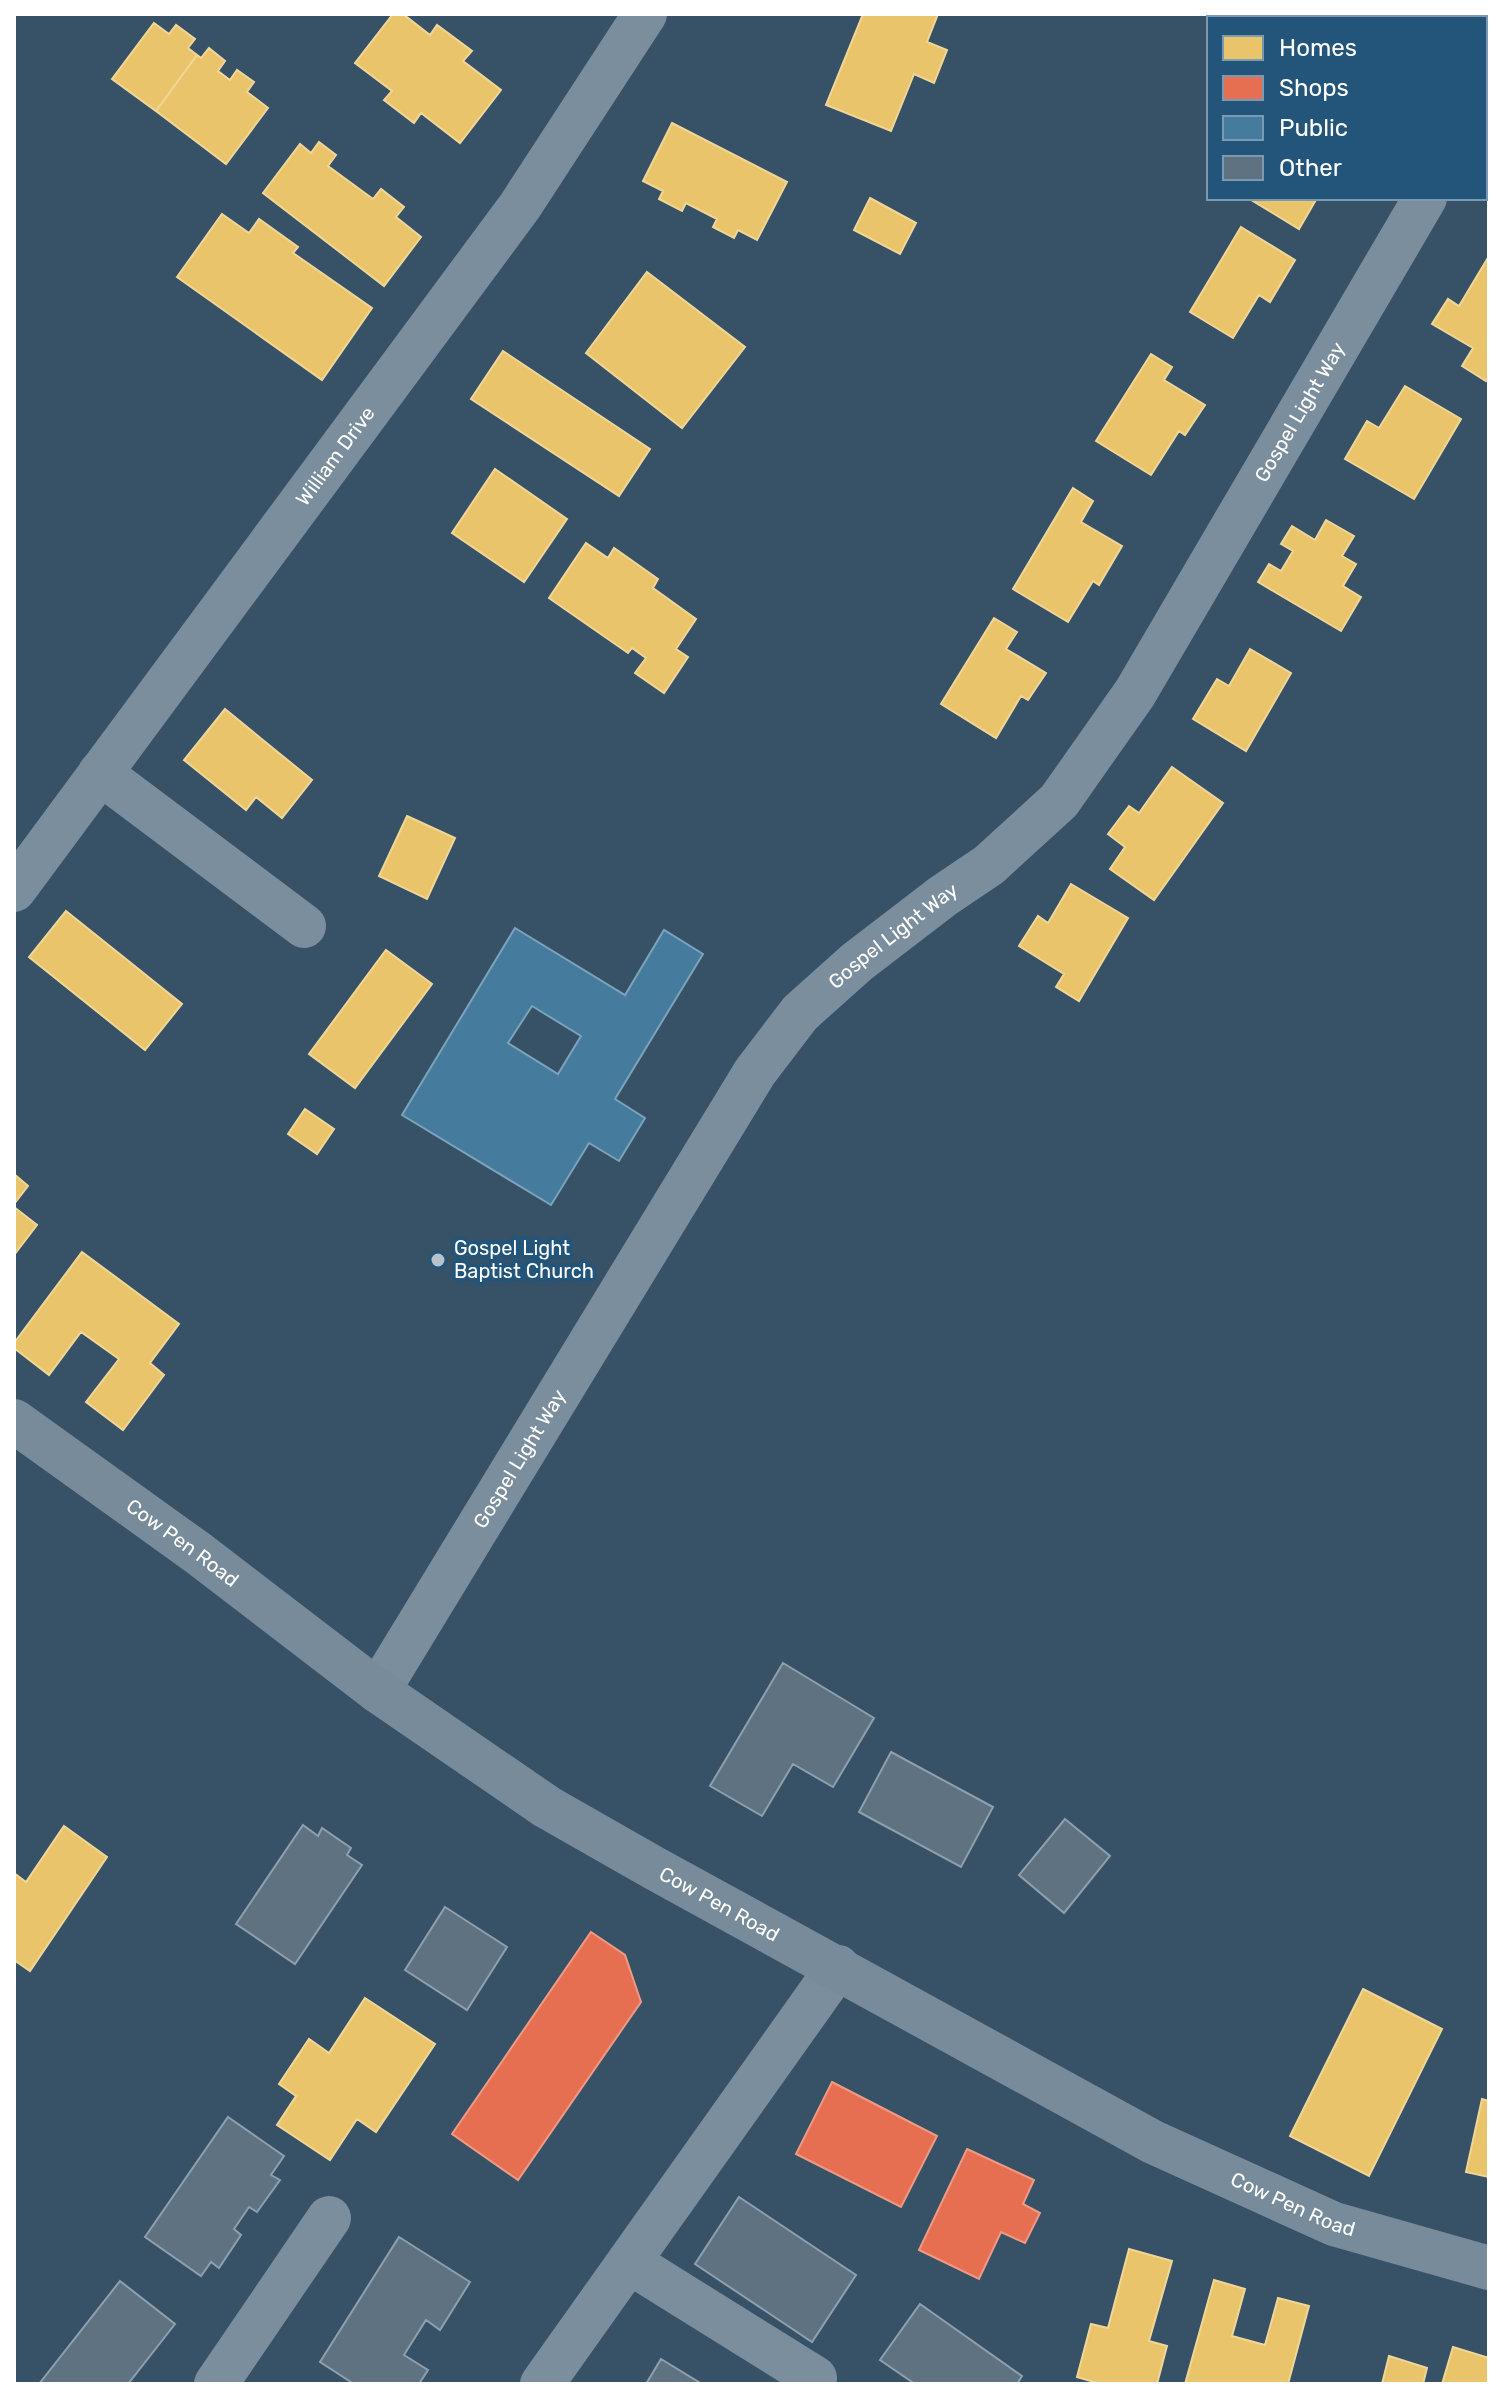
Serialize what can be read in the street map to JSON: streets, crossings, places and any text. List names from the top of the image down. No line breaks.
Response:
{"streets":{"main road":["Cow Pen Road"],"street":["Gospel Light Way","William Drive"]},"crossings":[["Gospel Light Way","Cow Pen Road"]],"places":["Gospel Light Baptist Church"],"legend":["Homes","Shops","Public","Other"]}
